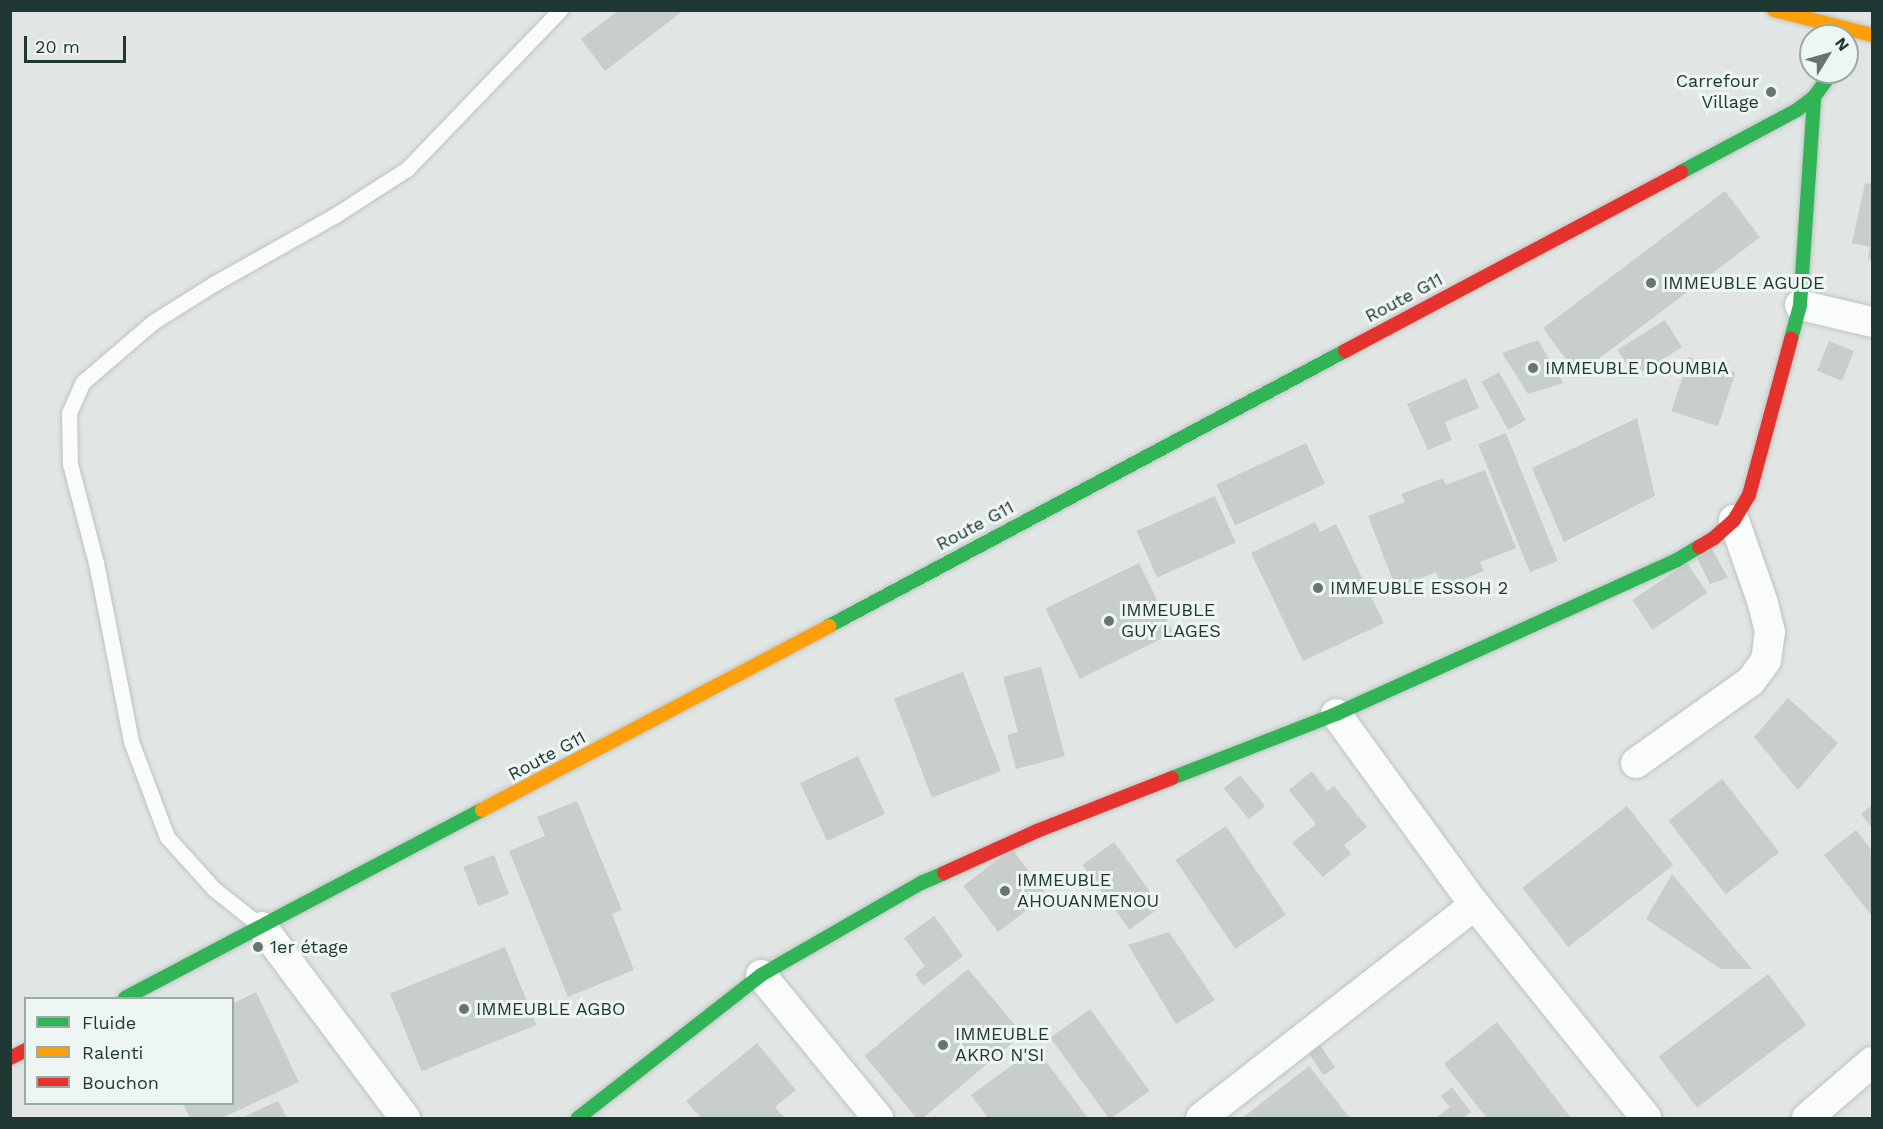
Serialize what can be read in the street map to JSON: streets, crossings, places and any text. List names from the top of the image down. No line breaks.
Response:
{"streets":{"street":["Route G11"]},"places":["Carrefour Village","IMMEUBLE AGUDE","IMMEUBLE DOUMBIA","IMMEUBLE ESSOH 2","IMMEUBLE GUY LAGES","IMMEUBLE AHOUANMENOU","1er étage","IMMEUBLE AGBO","IMMEUBLE AKRO N'SI"],"legend":["Fluide","Ralenti","Bouchon"],"scale_bar":"20 m","north":"top right"}
